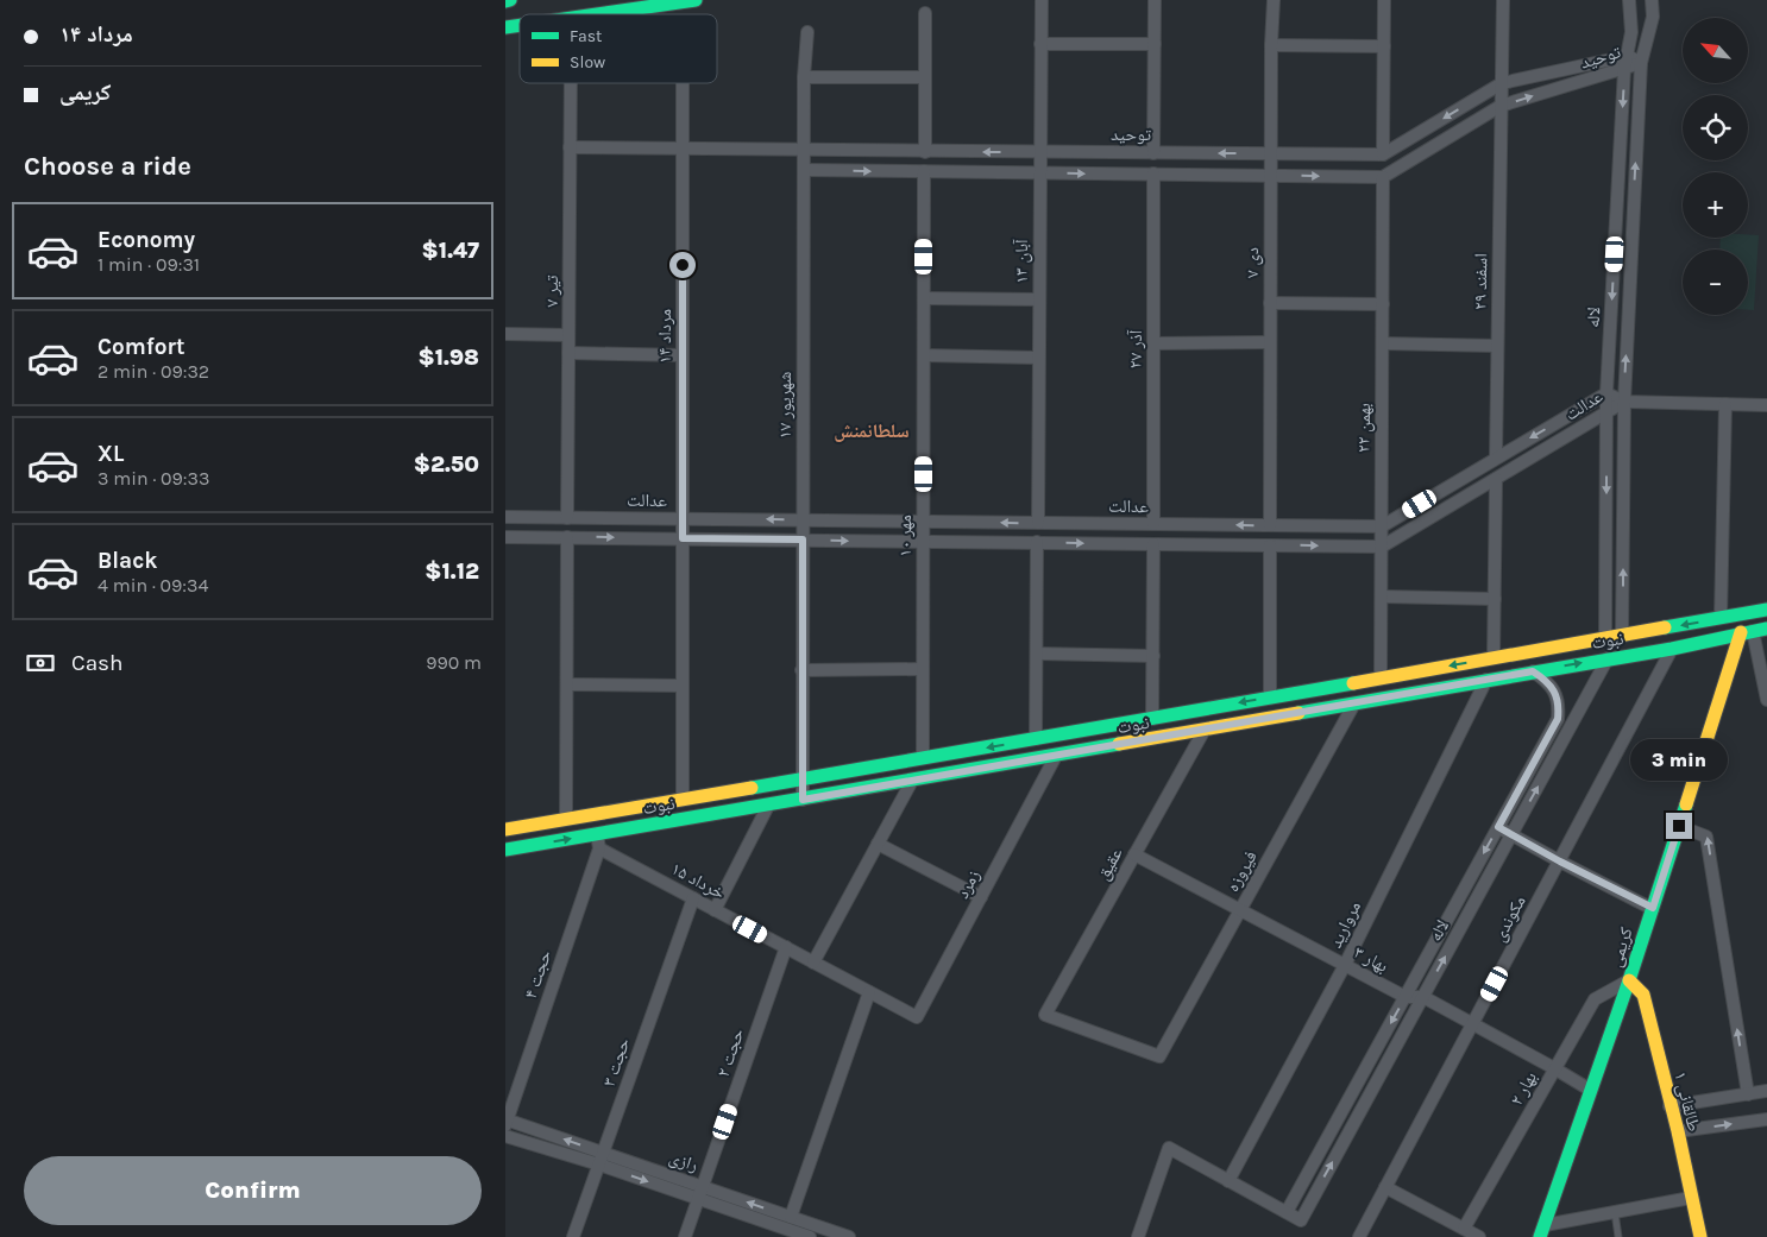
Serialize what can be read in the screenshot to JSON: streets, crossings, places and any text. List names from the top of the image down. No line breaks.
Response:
{"streets":{"main road":["نبوت","کریمی","طالقانی ۱"],"street":["توحید","۱۳ آبان","۷ دی","۲۹ اسفند","۷ تیر","لاله","۱۴ مرداد","۲۷ آذر","۱۷ شهریور","عدالت","۲۲ بهمن","۱۰ مهر","عقیق","فیروزه","۱۵ خرداد","زمرد","مکوندی","مروارید","بهار ۳","حجت ۴","حجت ۲","حجت ۳","بهار ۲","رازی"]},"crossings":[["توحید","۱۳ آبان"],["توحید","۷ دی"],["توحید","۲۹ اسفند"],["توحید","۷ تیر"],["توحید","لاله"],["توحید","۱۴ مرداد"],["توحید","۱۷ شهریور"],["توحید","۲۲ بهمن"],["۱۳ آبان","عدالت"],["۷ دی","عدالت"],["۲۹ اسفند","عدالت"],["۷ تیر","عدالت"],["لاله","عدالت"],["لاله","نبوت"],["لاله","بهار ۳"],["۱۴ مرداد","عدالت"],["۲۷ آذر","عدالت"],["۱۷ شهریور","عدالت"],["۱۷ شهریور","نبوت"],["عدالت","۲۲ بهمن"],["عدالت","۱۰ مهر"],["۲۲ بهمن","نبوت"],["۱۰ مهر","نبوت"],["نبوت","عقیق"],["نبوت","فیروزه"],["نبوت","زمرد"],["نبوت","مکوندی"],["نبوت","مروارید"],["نبوت","کریمی"],["عقیق","فیروزه"],["عقیق","بهار ۳"],["فیروزه","بهار ۳"],["۱۵ خرداد","زمرد"],["۱۵ خرداد","حجت ۴"],["۱۵ خرداد","حجت ۲"],["۱۵ خرداد","حجت ۳"],["مکوندی","بهار ۳"],["مروارید","بهار ۳"],["کریمی","بهار ۳"],["کریمی","بهار ۲"],["کریمی","طالقانی ۱"],["بهار ۳","بهار ۲"],["حجت ۴","رازی"],["حجت ۲","رازی"],["حجت ۳","رازی"],["بهار ۲","طالقانی ۱"]],"districts":["سلطانمنش"],"legend":["Fast","Slow"],"north":"top left","page":{"banner":["۱۴ مرداد","کریمی"],"map_buttons":["+","−"],"heading":"Choose a ride","list":[{"name":"Economy","note":"1 min · 09:31","value":"$1.47"},{"name":"Comfort","note":"2 min · 09:32","value":"$1.98"},{"name":"XL","note":"3 min · 09:33","value":"$2.50"},{"name":"Black","note":"4 min · 09:34","value":"$1.12"}],"pay":["Cash","990 m"],"bubble":"3 min","buttons":"Confirm"}}
